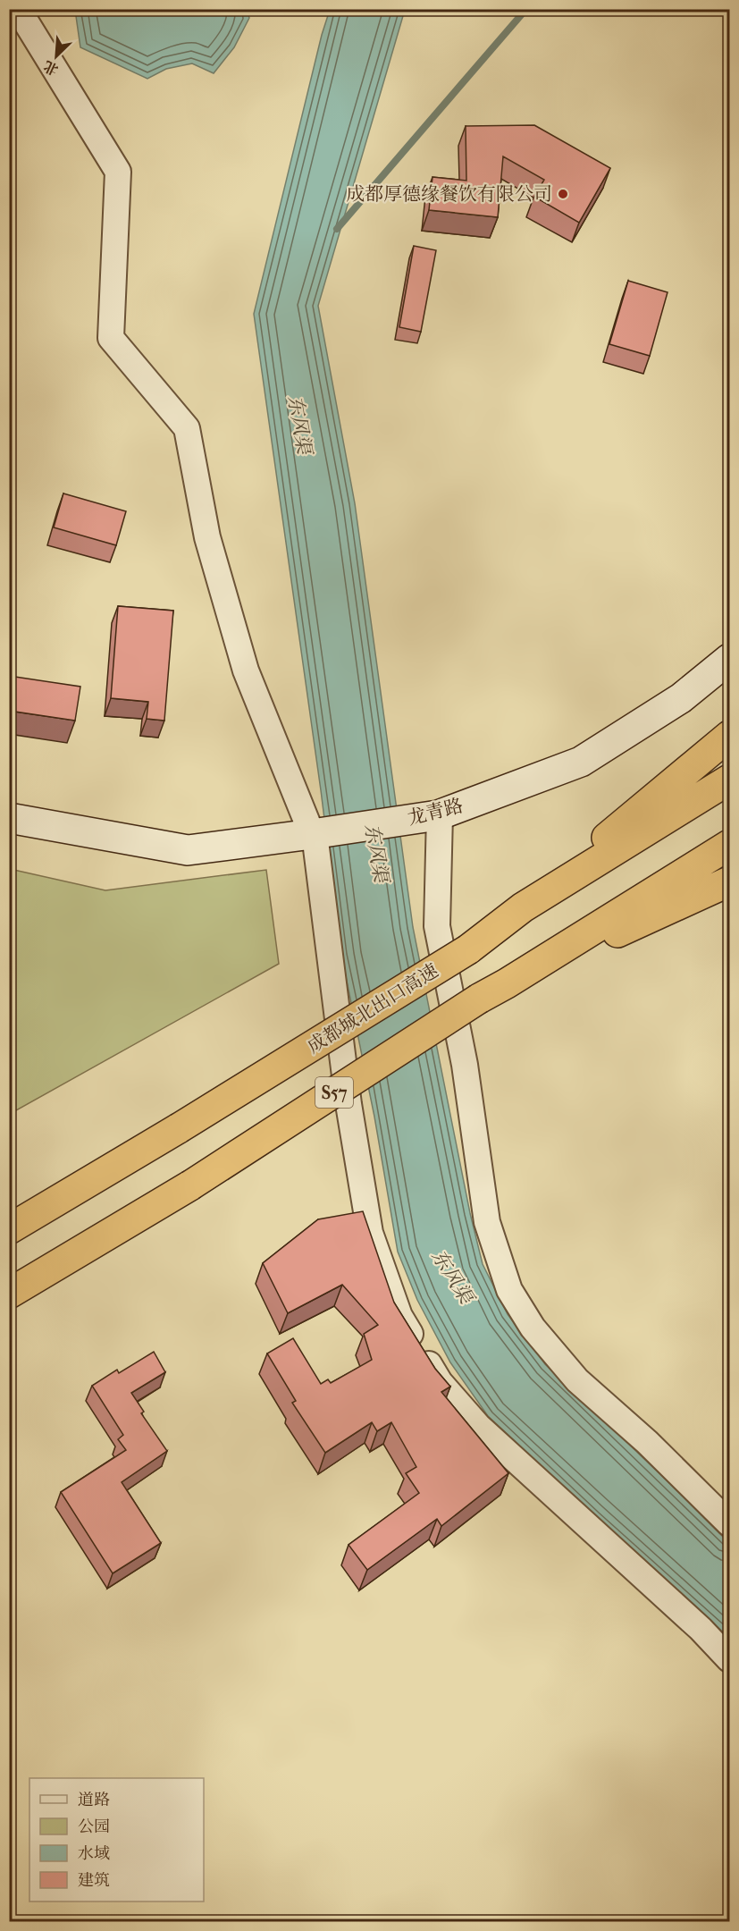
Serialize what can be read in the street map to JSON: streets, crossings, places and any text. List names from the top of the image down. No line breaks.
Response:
{"streets":{"highway":["成都城北出口高速","S57"],"street":["龙青路"]},"water":["东风渠"],"places":["成都厚德缘餐饮有限公司"],"legend":["道路","公园","水域","建筑"],"north":"bottom left"}
